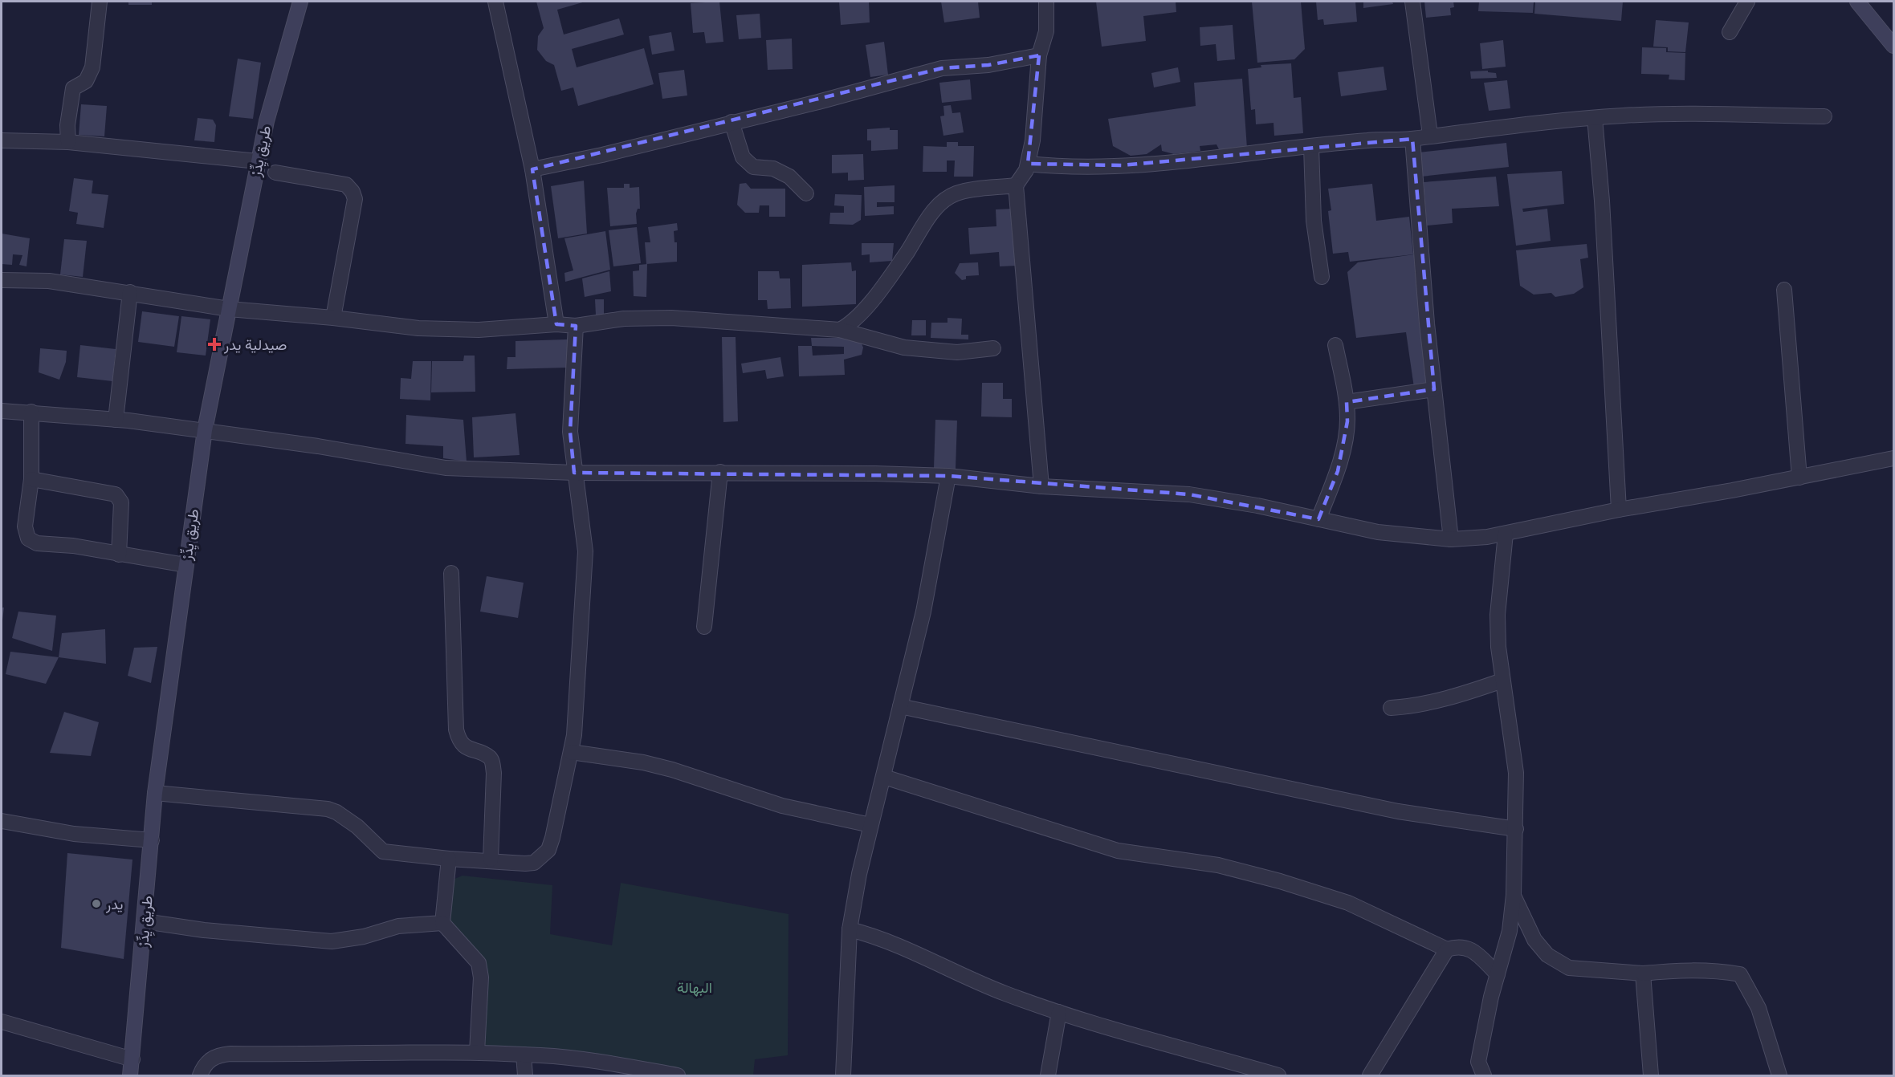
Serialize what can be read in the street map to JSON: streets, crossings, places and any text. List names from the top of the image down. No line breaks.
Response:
{"streets":{"street":["طريق يِدِّرْ"]},"parks":["البهالة"],"places":{"health":["صيدلية يدر"],"other":["يدر"]}}
